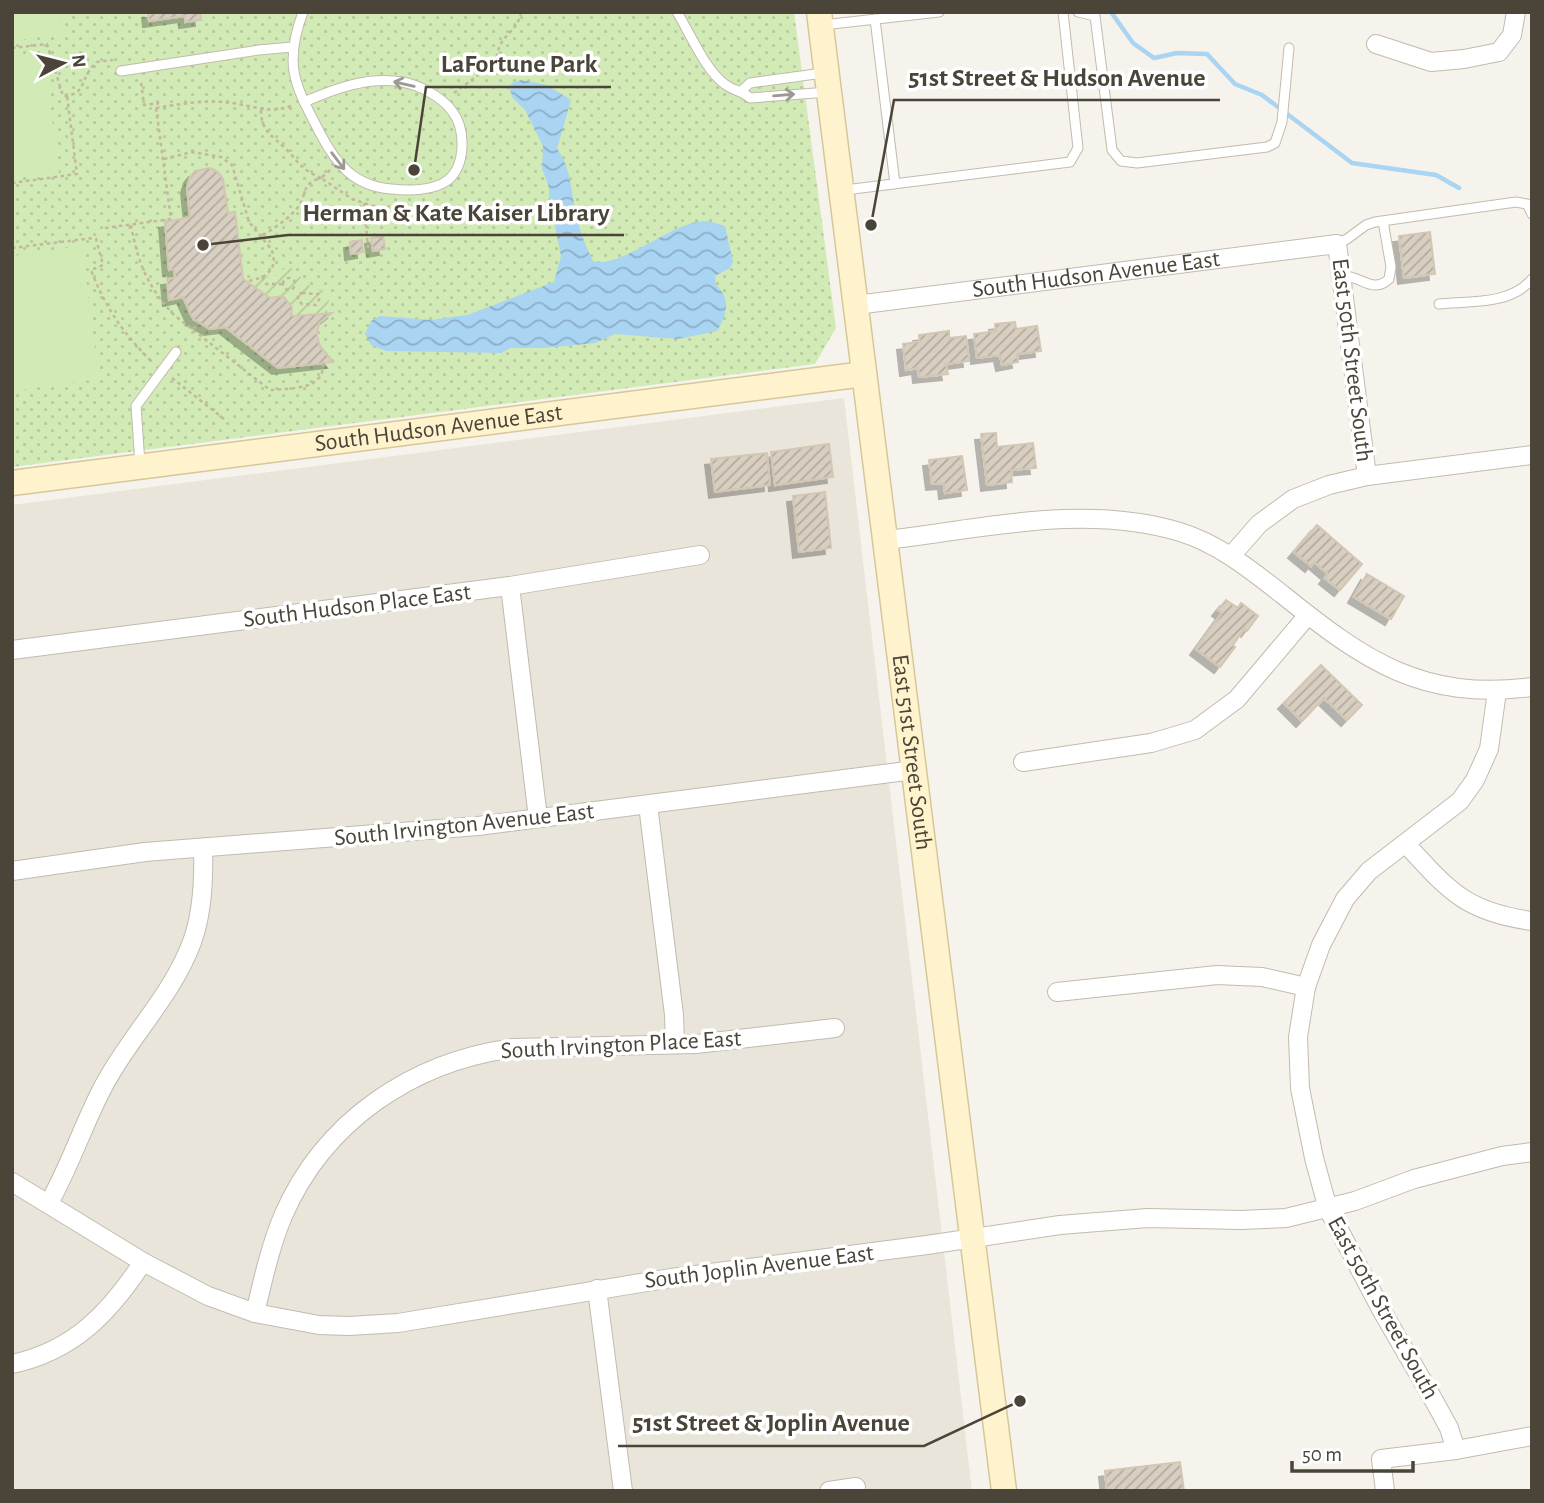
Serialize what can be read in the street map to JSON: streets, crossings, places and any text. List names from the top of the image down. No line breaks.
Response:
{"streets":{"main road":["South Hudson Avenue East","East 51st Street South"],"street":["East 50th Street South","South Hudson Place East","South Irvington Avenue East","South Irvington Place East","South Joplin Avenue East"]},"crossings":[["South Hudson Avenue East","East 50th Street South"],["South Hudson Avenue East","East 51st Street South"],["East 50th Street South","South Joplin Avenue East"],["East 51st Street South","South Irvington Avenue East"],["East 51st Street South","South Joplin Avenue East"],["South Irvington Place East","South Joplin Avenue East"]],"places":["LaFortune Park","51st Street & Hudson Avenue","Herman & Kate Kaiser Library","51st Street & Joplin Avenue"],"scale_bar":"50 m","north":"right"}
